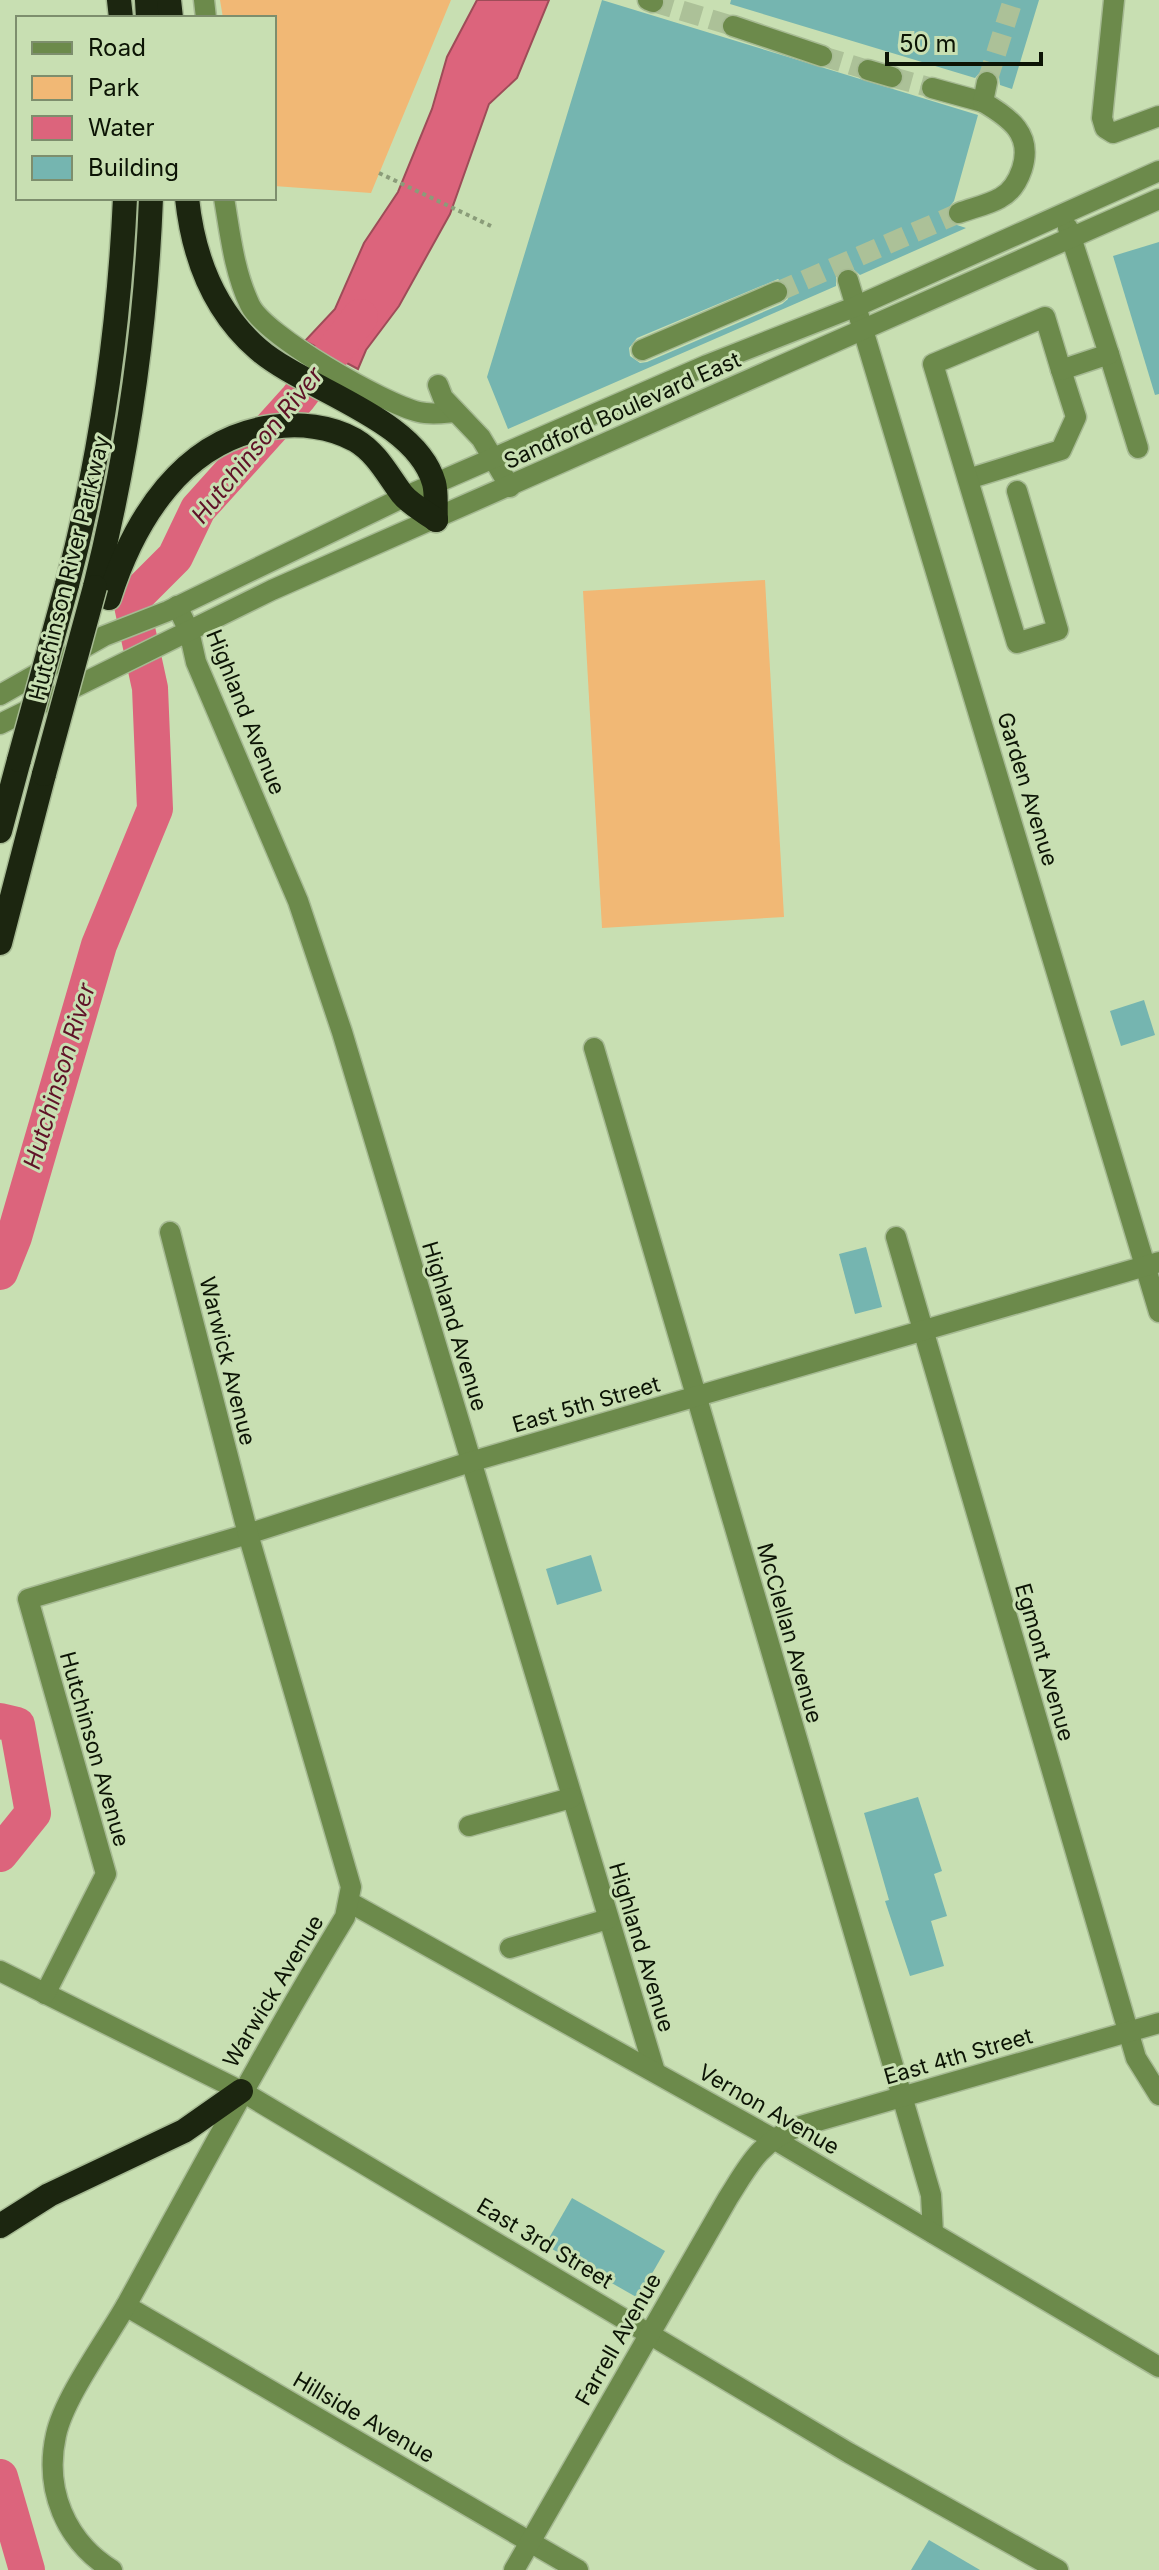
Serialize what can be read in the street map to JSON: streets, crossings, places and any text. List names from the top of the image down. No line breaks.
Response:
{"streets":{"highway":["Hutchinson River Parkway"],"street":["Sandford Boulevard East","Highland Avenue","Garden Avenue","Warwick Avenue","East 5th Street","McClellan Avenue","Egmont Avenue","Hutchinson Avenue","East 4th Street","Vernon Avenue","East 3rd Street","Farrell Avenue","Hillside Avenue"]},"crossings":[["Sandford Boulevard East","Highland Avenue"],["Sandford Boulevard East","Garden Avenue"],["Highland Avenue","East 5th Street"],["Highland Avenue","Vernon Avenue"],["Garden Avenue","East 5th Street"],["Warwick Avenue","East 5th Street"],["Warwick Avenue","Vernon Avenue"],["Warwick Avenue","East 3rd Street"],["Warwick Avenue","Hillside Avenue"],["East 5th Street","McClellan Avenue"],["East 5th Street","Egmont Avenue"],["East 5th Street","Hutchinson Avenue"],["McClellan Avenue","East 4th Street"],["McClellan Avenue","Vernon Avenue"],["Egmont Avenue","East 4th Street"],["Hutchinson Avenue","East 3rd Street"],["East 4th Street","Vernon Avenue"],["East 4th Street","Farrell Avenue"],["Vernon Avenue","Farrell Avenue"],["East 3rd Street","Farrell Avenue"],["Farrell Avenue","Hillside Avenue"]],"water":["Hutchinson River"],"legend":["Road","Park","Water","Building"],"scale_bar":"50 m"}
